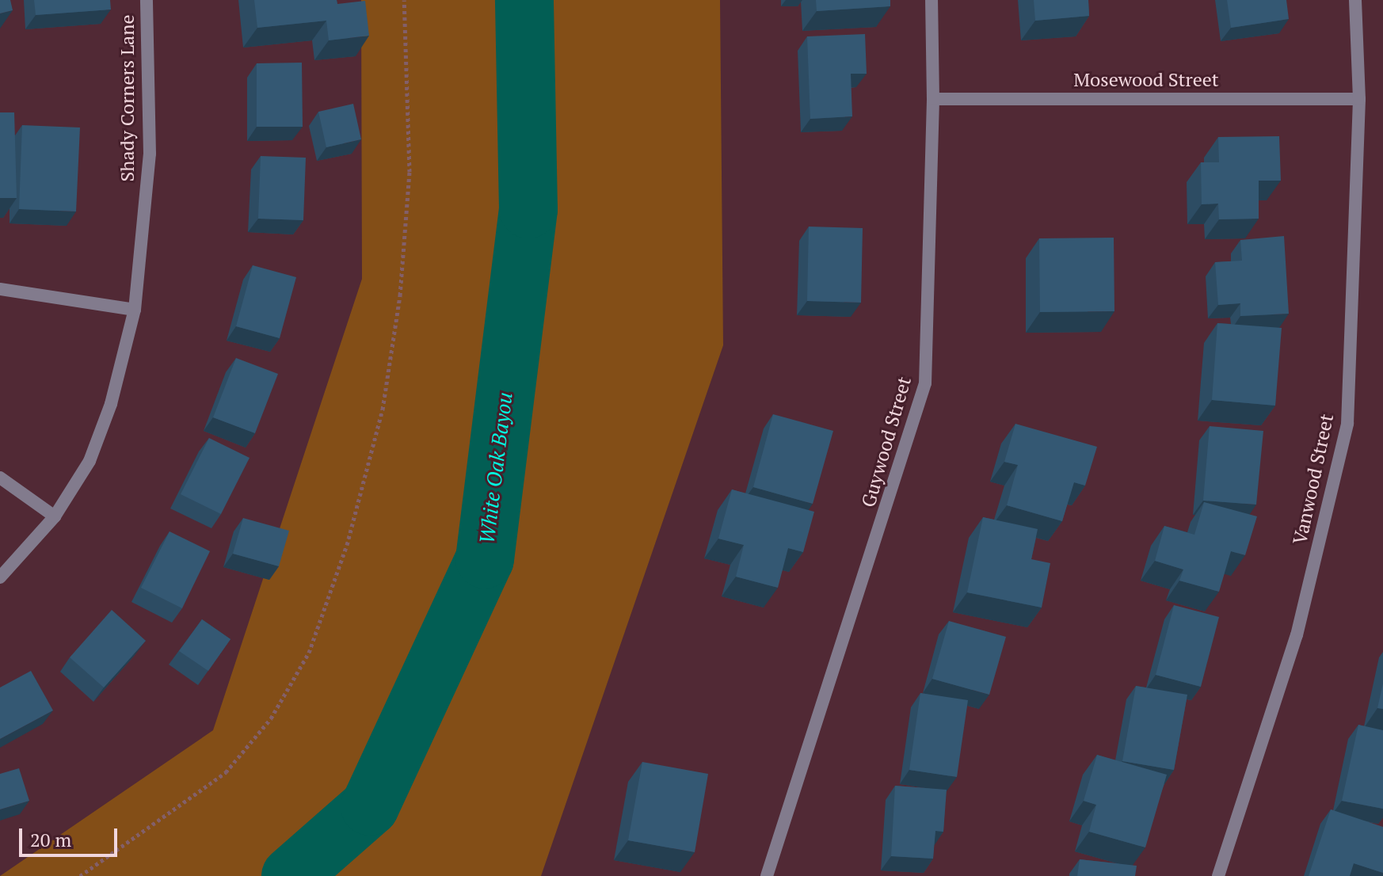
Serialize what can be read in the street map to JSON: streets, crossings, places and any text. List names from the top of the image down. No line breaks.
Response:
{"streets":{"street":["Mosewood Street","Shady Corners Lane","Guywood Street","Vanwood Street"]},"crossings":[["Mosewood Street","Guywood Street"],["Mosewood Street","Vanwood Street"]],"water":["White Oak Bayou"],"scale_bar":"20 m"}
